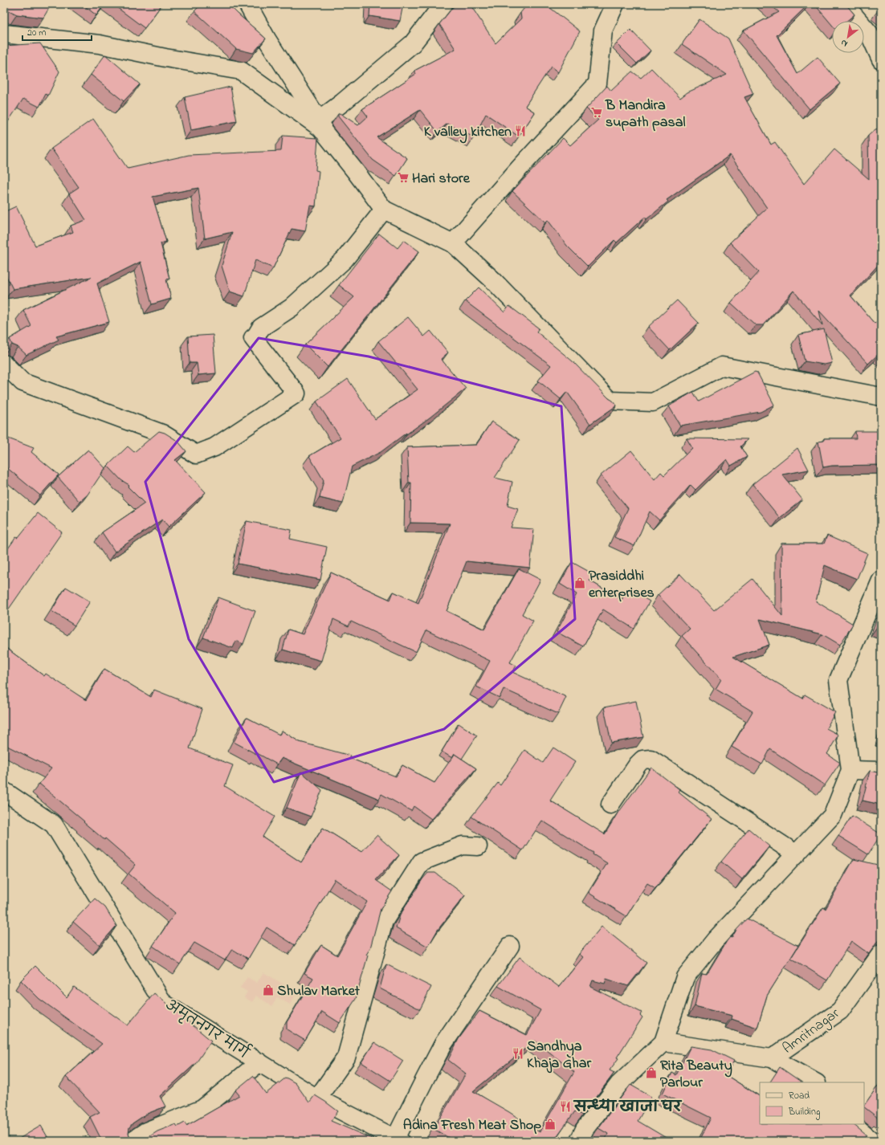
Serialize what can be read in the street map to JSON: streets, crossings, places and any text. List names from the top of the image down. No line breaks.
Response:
{"streets":{"street":["अमृतनगर मार्ग","Amritnagar"]},"places":{"supermarket":["B Mandira supath pasal","Hari store"],"restaurant":["K valley kitchen","Sandhya Khaja Ghar","सन्ध्या खाजा घर"],"shop":["Prasiddhi enterprises","Shulav Market","Rita Beauty Parlour","Adina Fresh Meat Shop"]},"legend":["Road","Building"],"scale_bar":"20 m","north":"bottom left"}
